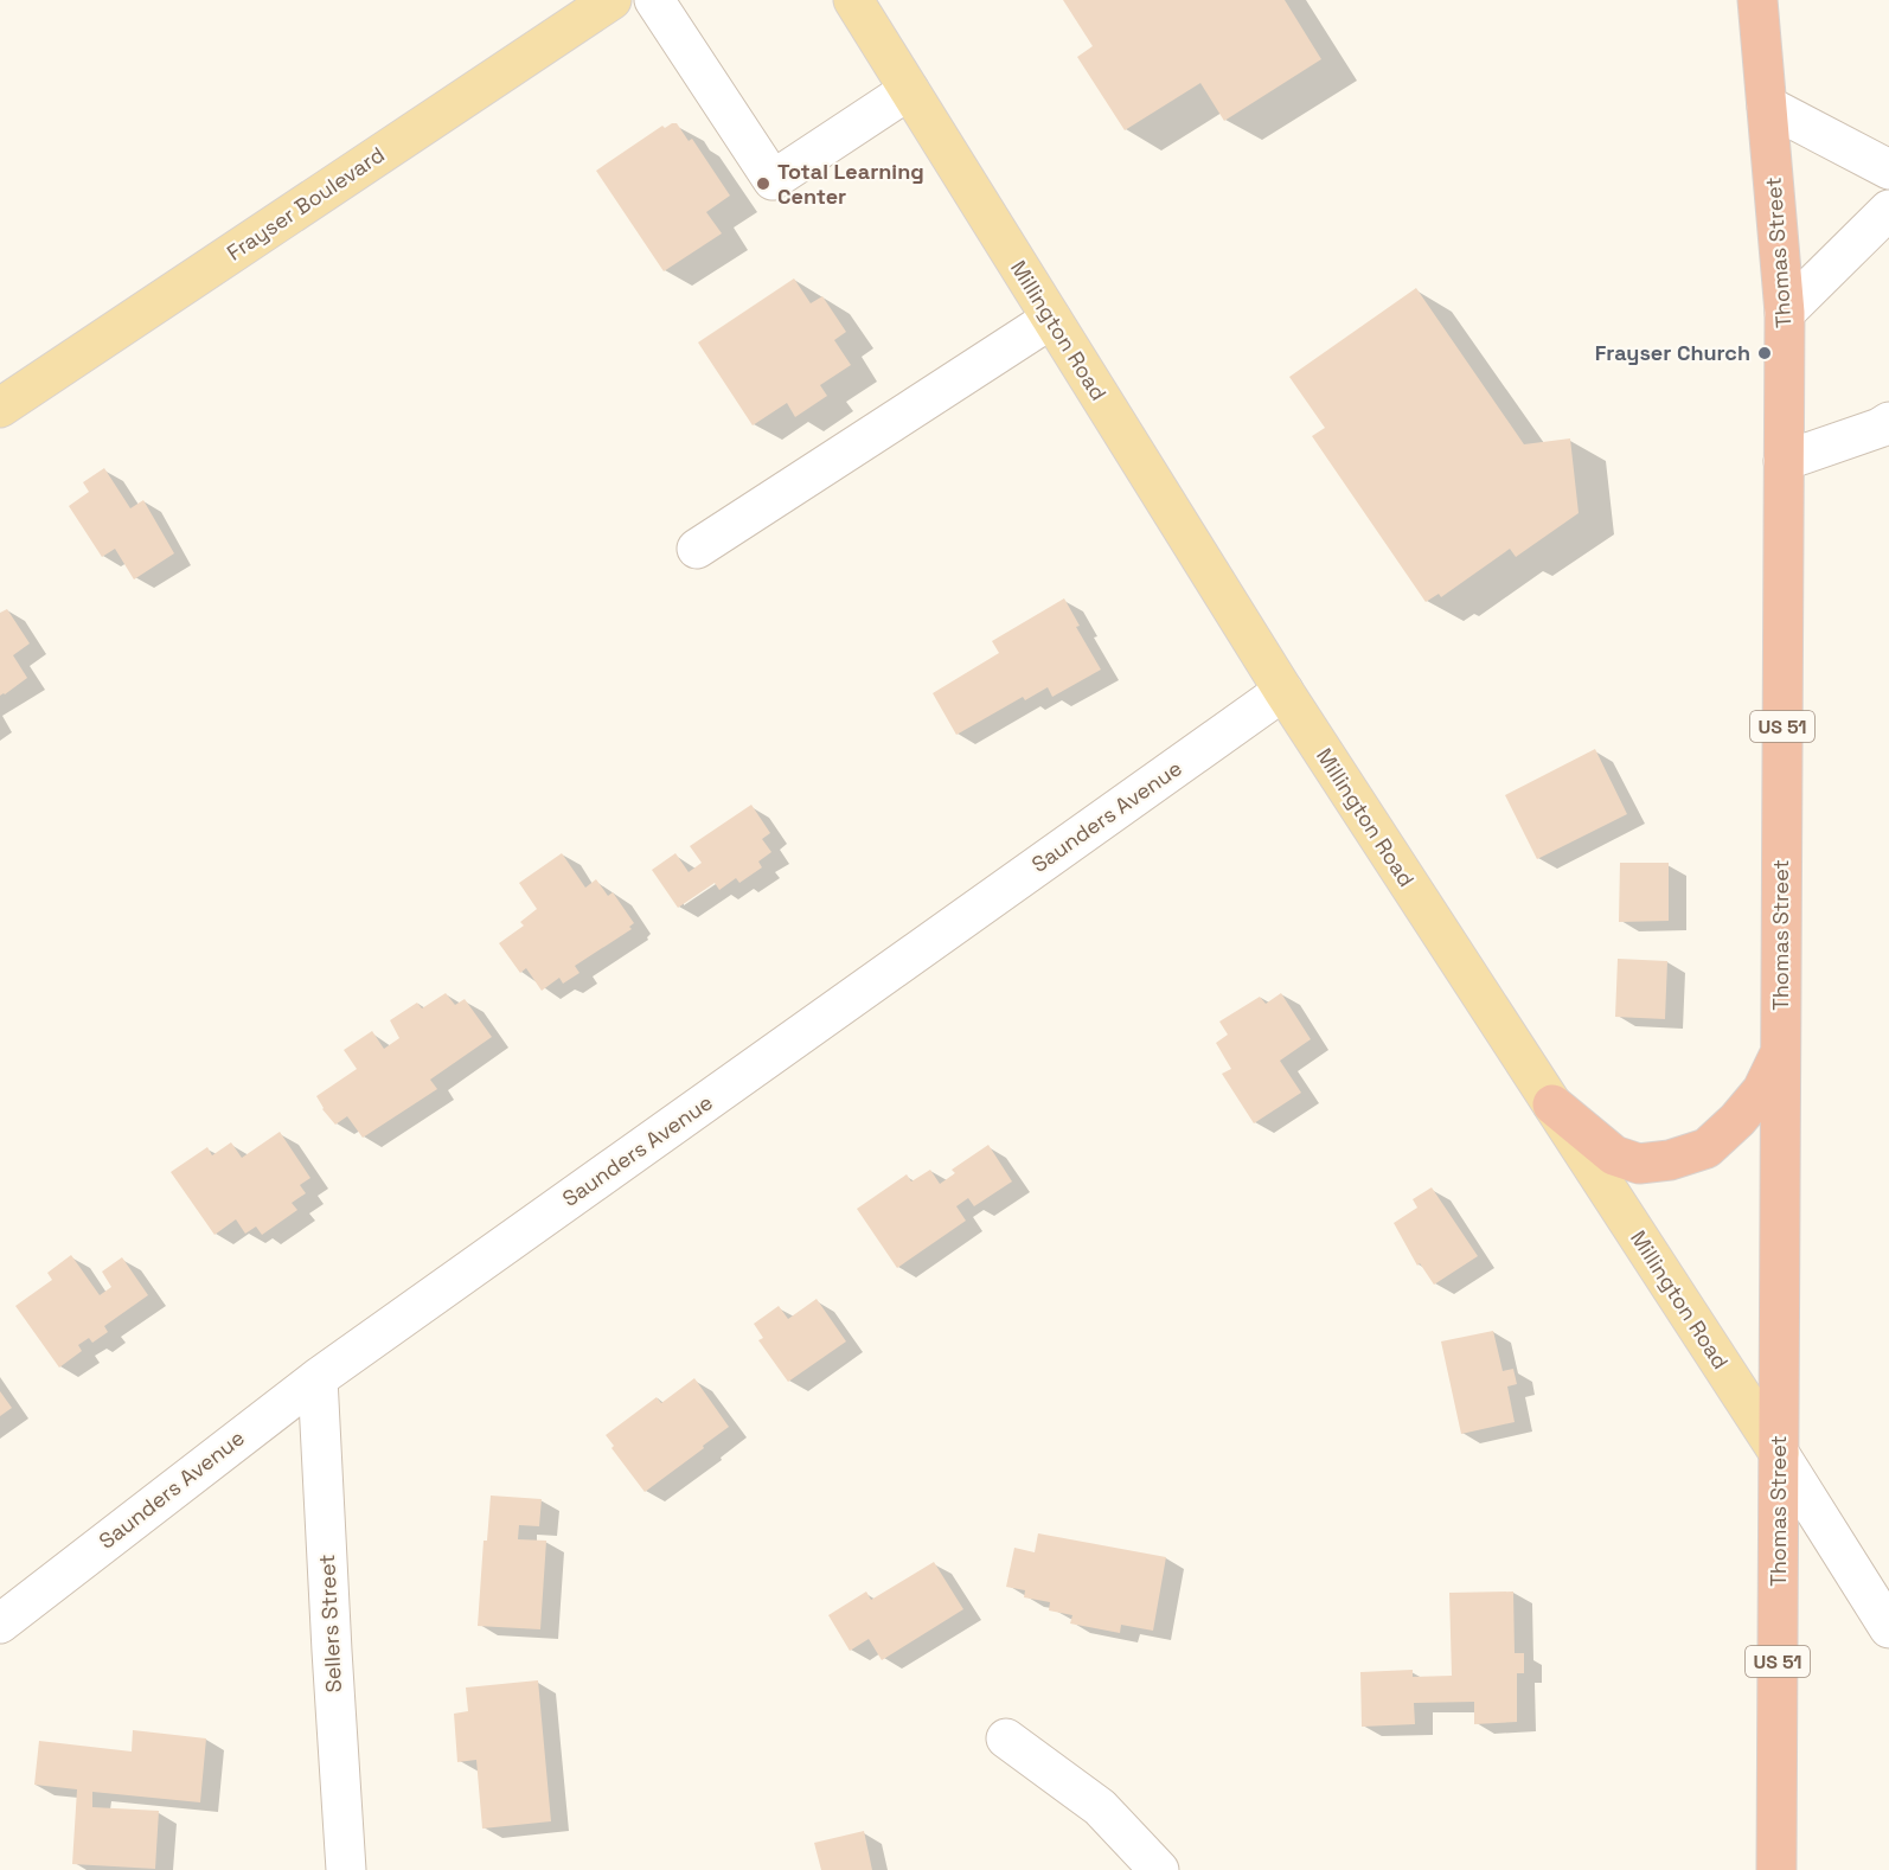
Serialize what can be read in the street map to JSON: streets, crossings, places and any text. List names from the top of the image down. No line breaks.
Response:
{"streets":{"highway":["Thomas Street","US 51"],"main road":["Frayser Boulevard","Millington Road"],"street":["Saunders Avenue","Sellers Street"]},"crossings":[["Thomas Street","Millington Road"],["Millington Road","Saunders Avenue"],["Saunders Avenue","Sellers Street"]],"places":["Total Learning Center","Frayser Church"]}
